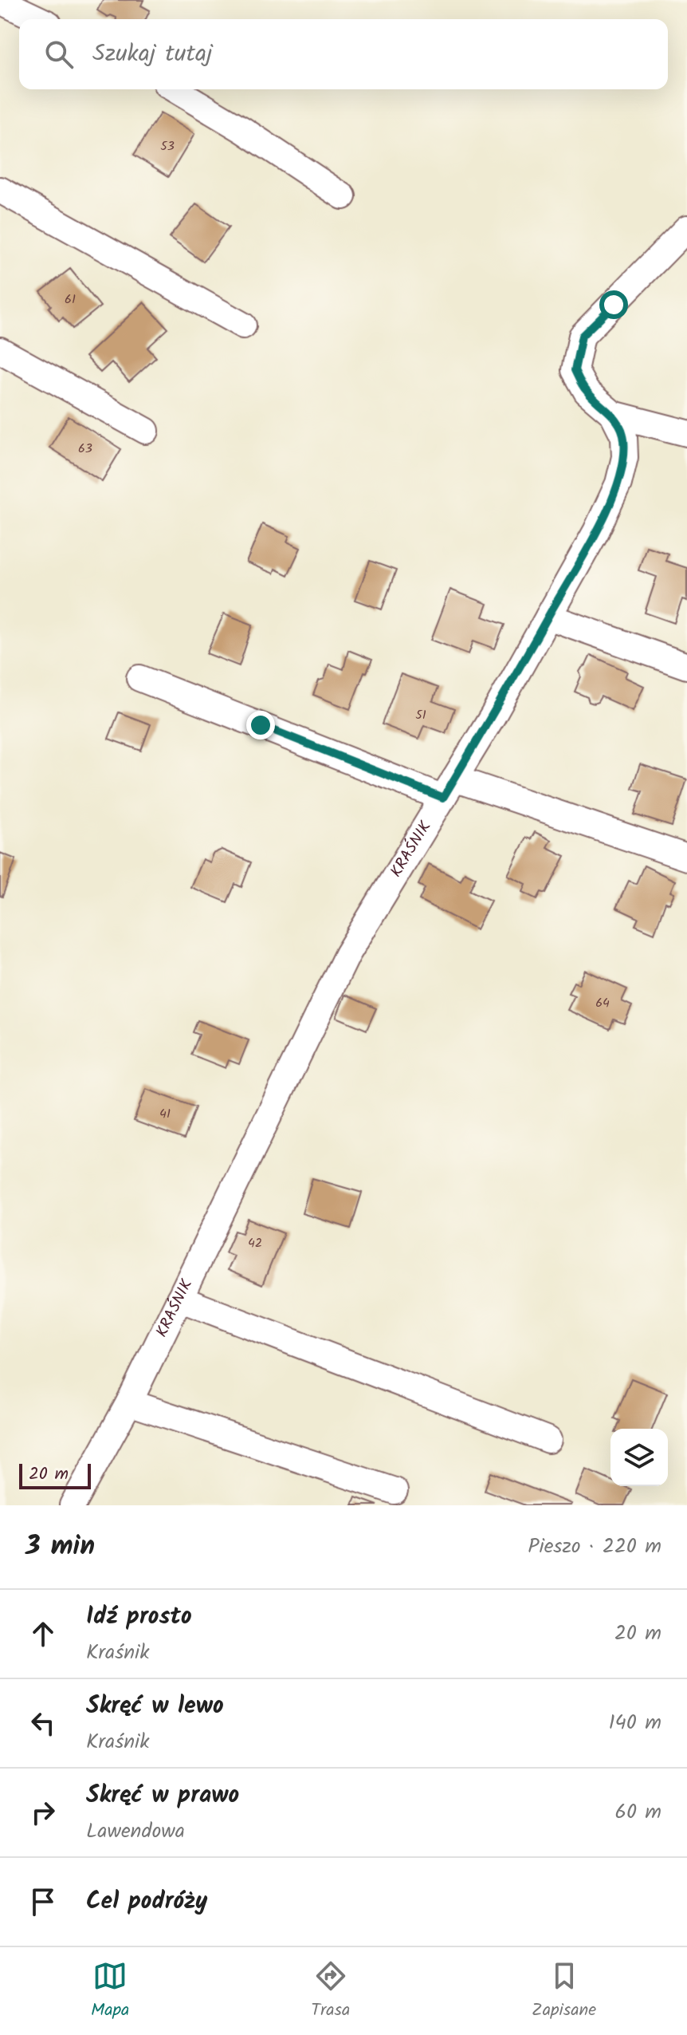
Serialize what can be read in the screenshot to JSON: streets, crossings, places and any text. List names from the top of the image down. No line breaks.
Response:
{"streets":{"street":["KRAŚNIK"]},"house_numbers":["53","61","63","51","64","41","42"],"scale_bar":"20 m","page":{"search":"Szukaj tutaj","scale":"20 m","heading":["3 min","Pieszo · 220 m"],"list":[["Idź prosto","Kraśnik","20 m"],["Skręć w lewo","Kraśnik","140 m"],["Skręć w prawo","Lawendowa","60 m"],"Cel podróży"],"nav":["Mapa","Trasa","Zapisane"]}}
